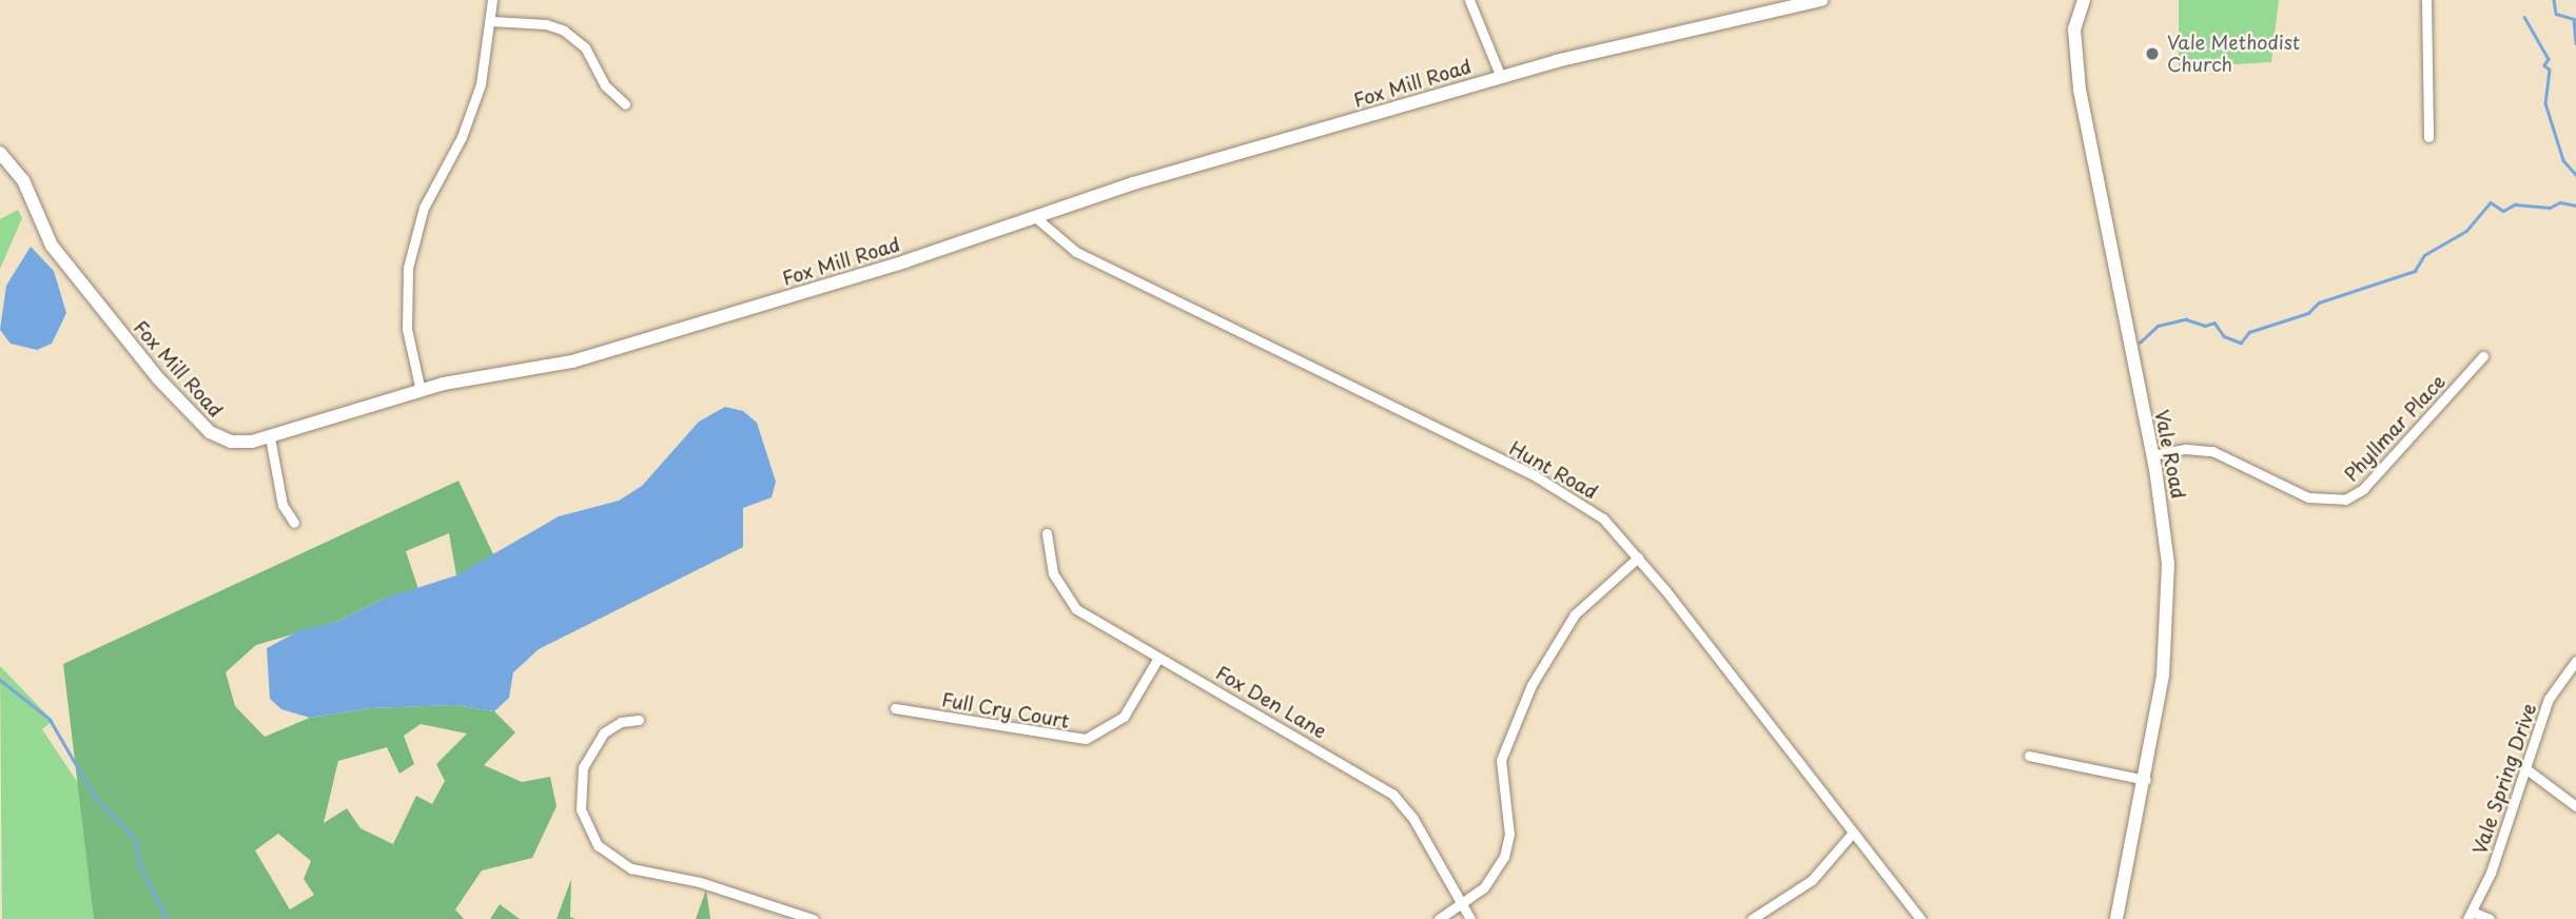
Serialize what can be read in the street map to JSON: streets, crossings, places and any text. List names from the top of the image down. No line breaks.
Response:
{"streets":{"main road":["Fox Mill Road","Vale Road"],"street":["Phyllmar Place","Hunt Road","Fox Den Lane","Full Cry Court","Vale Spring Drive"]},"crossings":[["Fox Mill Road","Hunt Road"],["Phyllmar Place","Vale Road"],["Fox Den Lane","Full Cry Court"]],"places":["Vale Methodist Church"]}
